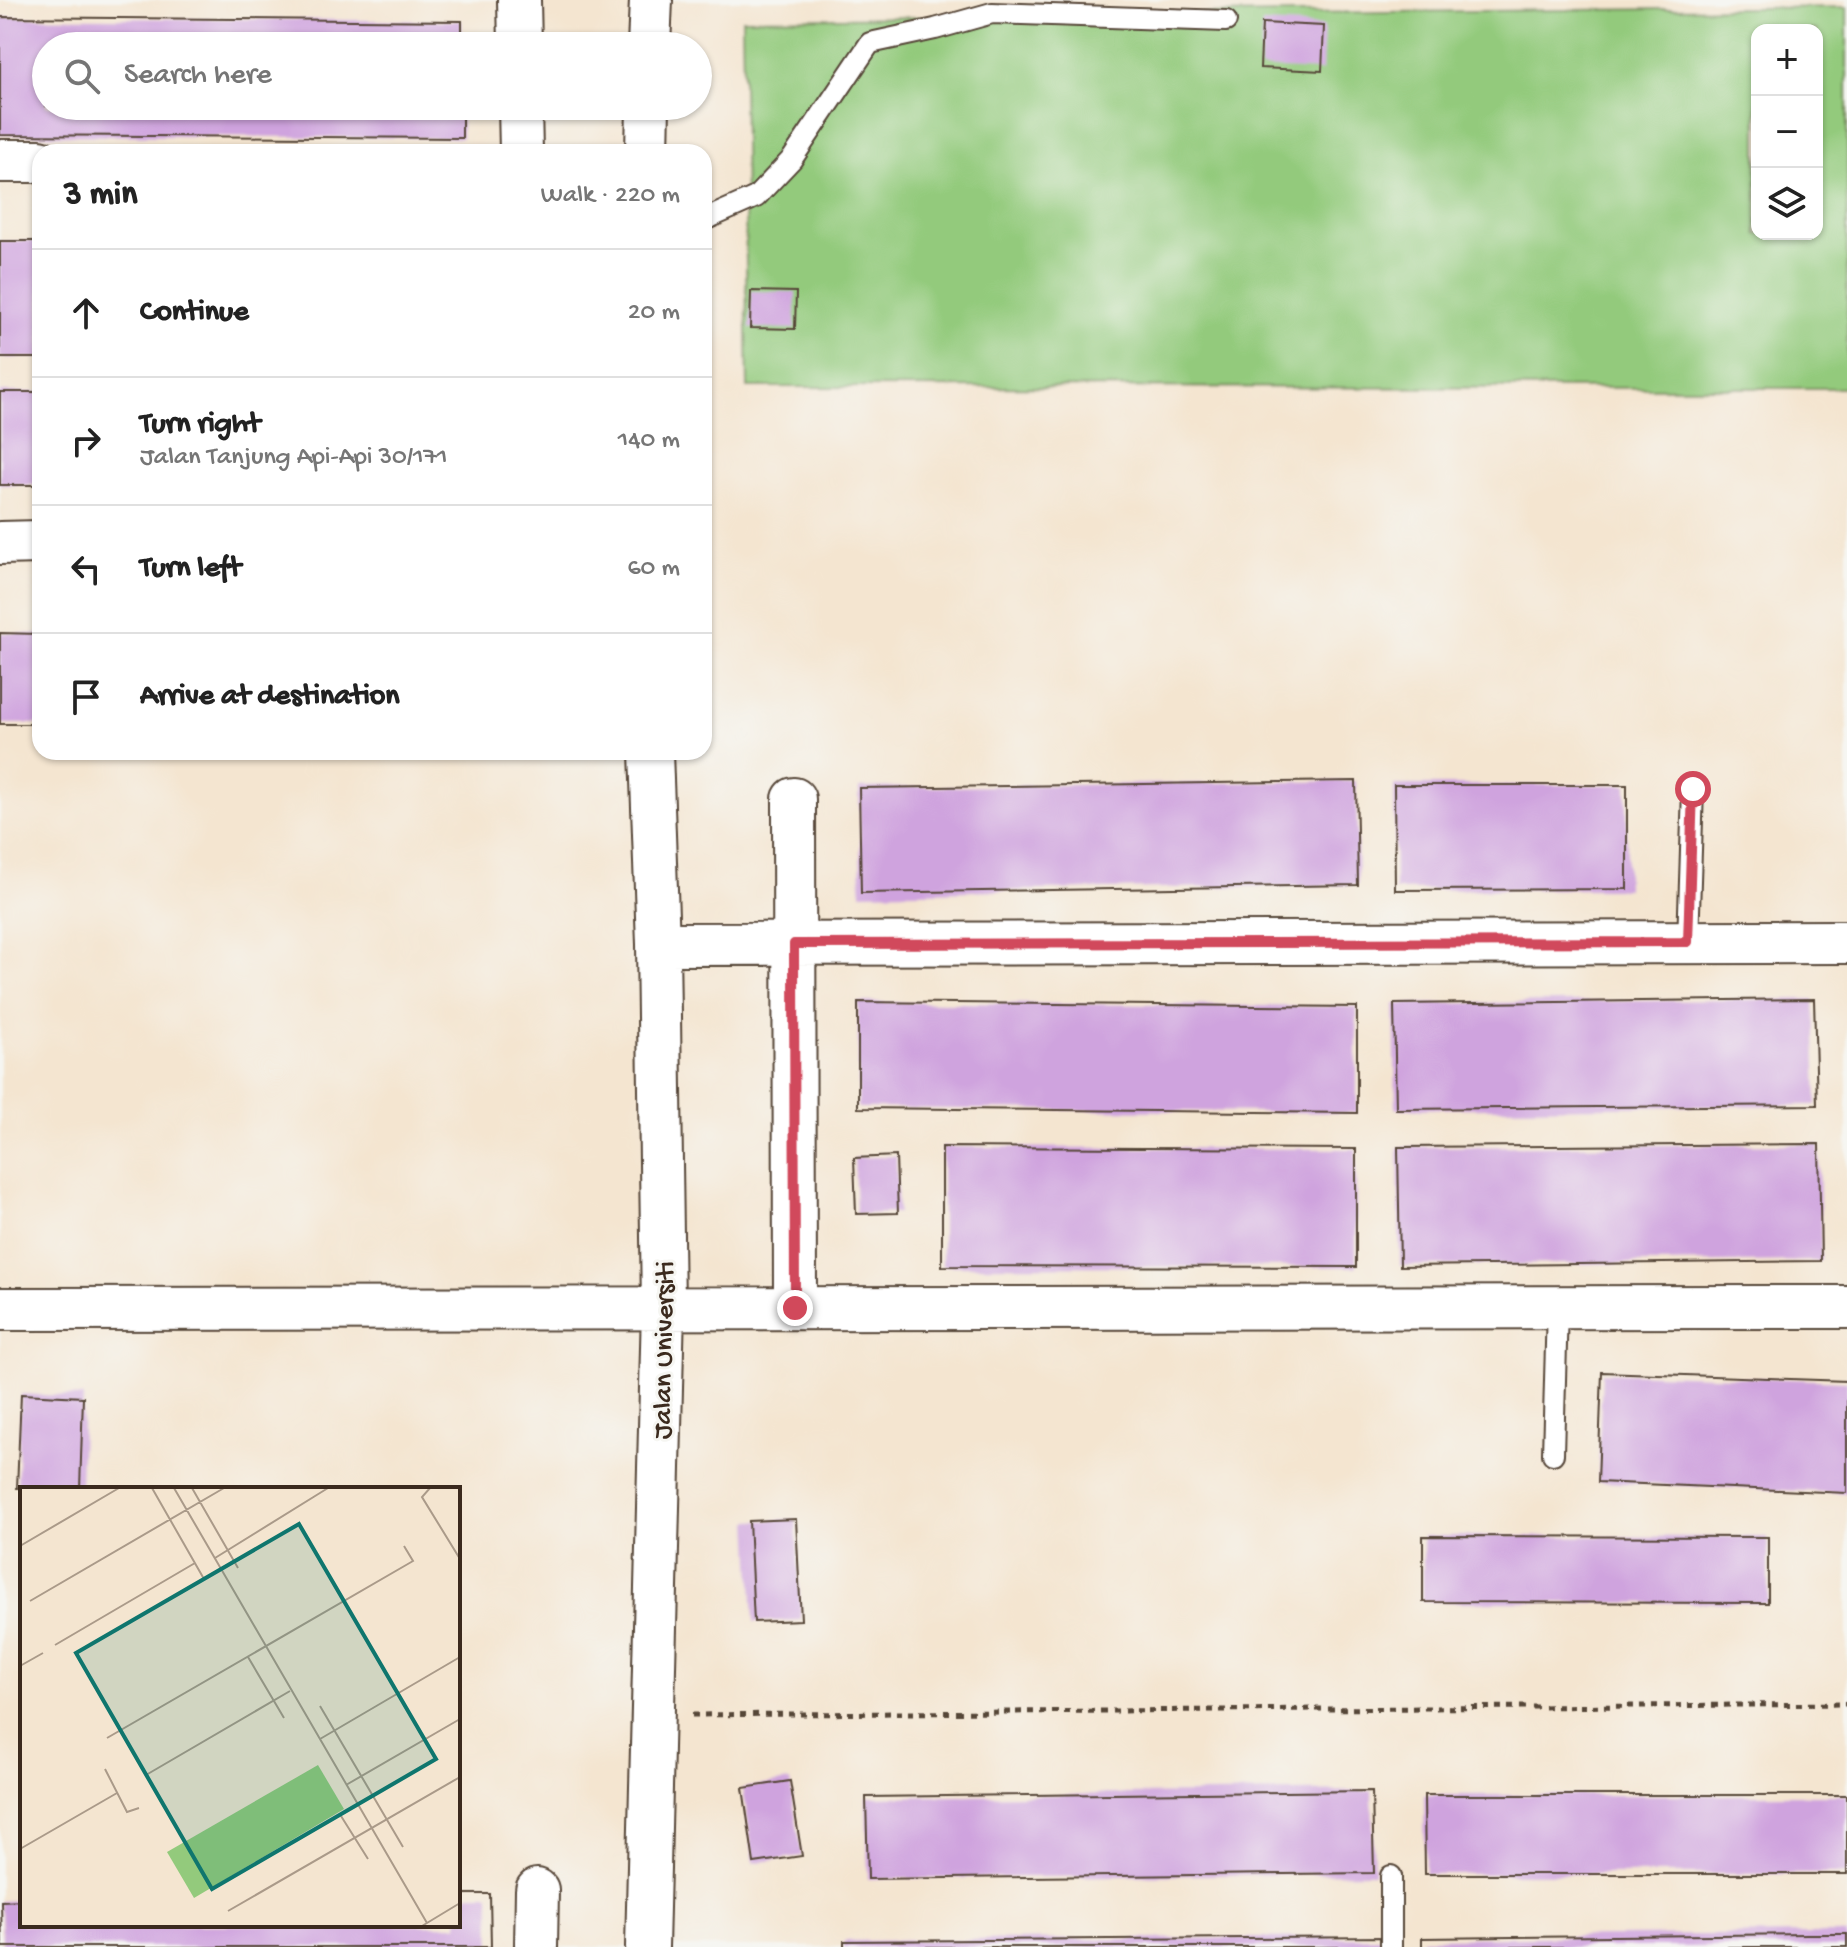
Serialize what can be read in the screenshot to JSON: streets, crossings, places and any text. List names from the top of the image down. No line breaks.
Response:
{"streets":{"street":["Jalan Universiti"]},"page":{"map_buttons":["+","−"],"search":"Search here","heading":["3 min","Walk · 220 m"],"list":[["Continue","20 m"],["Turn right","Jalan Tanjung Api-Api 30/171","140 m"],["Turn left","60 m"],"Arrive at destination"]}}
